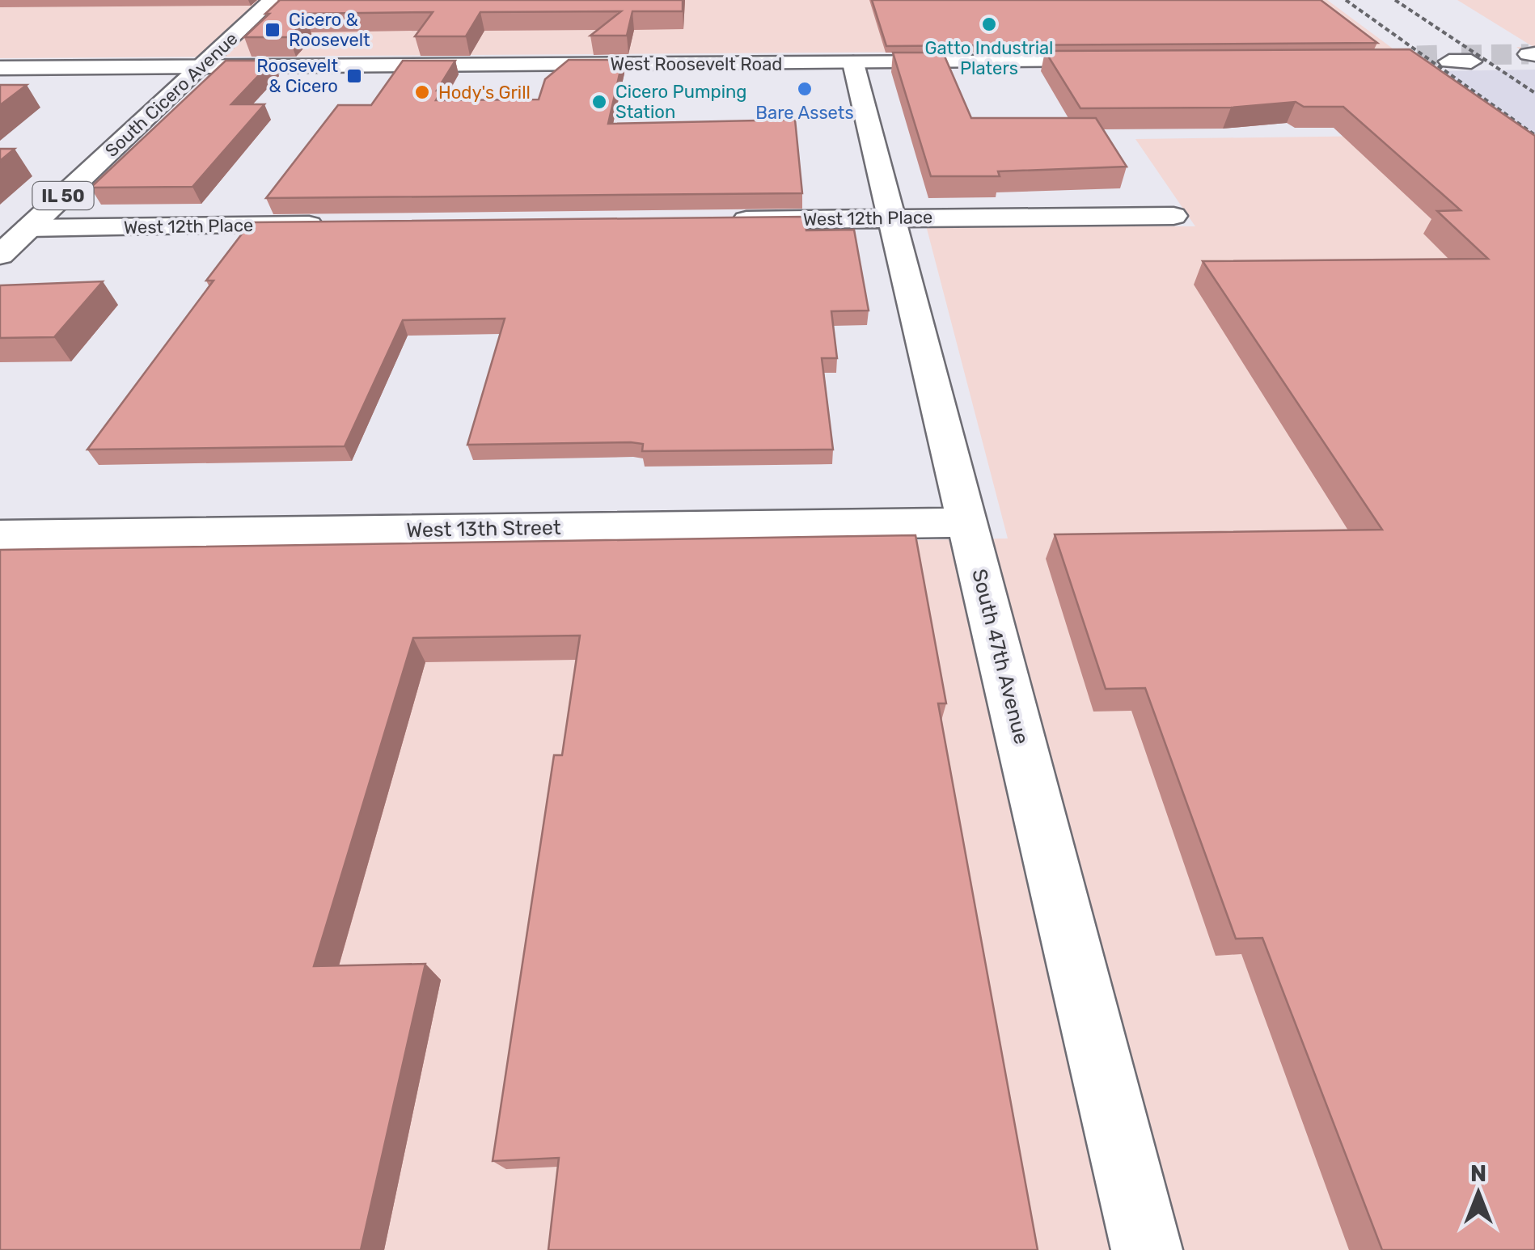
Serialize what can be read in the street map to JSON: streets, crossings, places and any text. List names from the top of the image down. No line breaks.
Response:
{"streets":{"street":["West Roosevelt Road","South Cicero Avenue","IL 50","West 12th Place","West 13th Street","South 47th Avenue"]},"crossings":[["West Roosevelt Road","South Cicero Avenue"],["West Roosevelt Road","South 47th Avenue"],["South Cicero Avenue","West 12th Place"],["West 12th Place","South 47th Avenue"],["West 13th Street","South 47th Avenue"]],"places":{"other":["Gatto Industrial Platers","Bare Assets","Hody's Grill","Cicero Pumping Station"],"transit":["Cicero & Roosevelt","Roosevelt & Cicero"]},"north":"top"}
